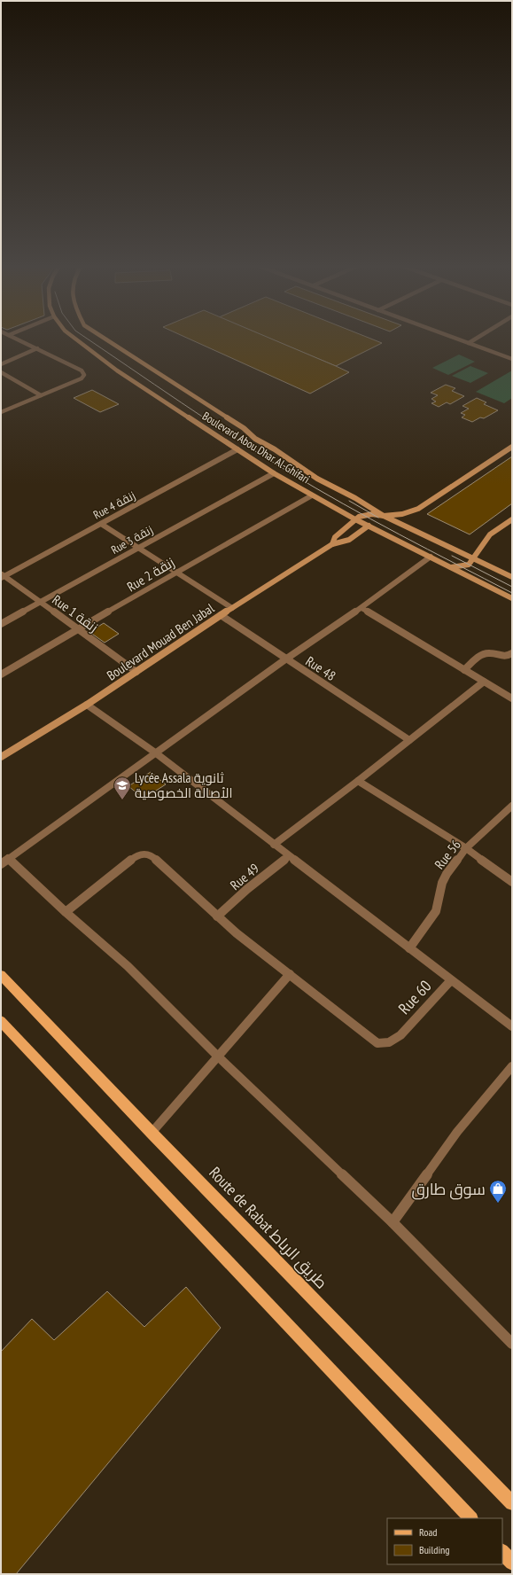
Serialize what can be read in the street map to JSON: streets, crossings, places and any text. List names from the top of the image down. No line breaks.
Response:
{"streets":{"main road":["Route de Rabat طريق الرباط"],"street":["Boulevard Abou Dhar Al-Ghifari","Rue 4 زنقة","Rue 3 زنقة","Rue 2 زنقة","Rue 1 زنقة","Boulevard Mouad Ben Jabal","Rue 48","Rue 56","Rue 49","Rue 60"]},"crossings":[["Boulevard Abou Dhar Al-Ghifari","Rue 4 زنقة"],["Boulevard Abou Dhar Al-Ghifari","Rue 3 زنقة"],["Boulevard Abou Dhar Al-Ghifari","Rue 2 زنقة"],["Boulevard Abou Dhar Al-Ghifari","Boulevard Mouad Ben Jabal"],["Rue 4 زنقة","Rue 1 زنقة"],["Rue 3 زنقة","Rue 1 زنقة"],["Rue 2 زنقة","Rue 1 زنقة"],["Rue 1 زنقة","Boulevard Mouad Ben Jabal"],["Boulevard Mouad Ben Jabal","Rue 48"]],"places":{"school or university":["Lycée Assala ثانوية الأصالة الخصوصية"],"shop":["سوق طارق"]},"legend":["Road","Building"]}
